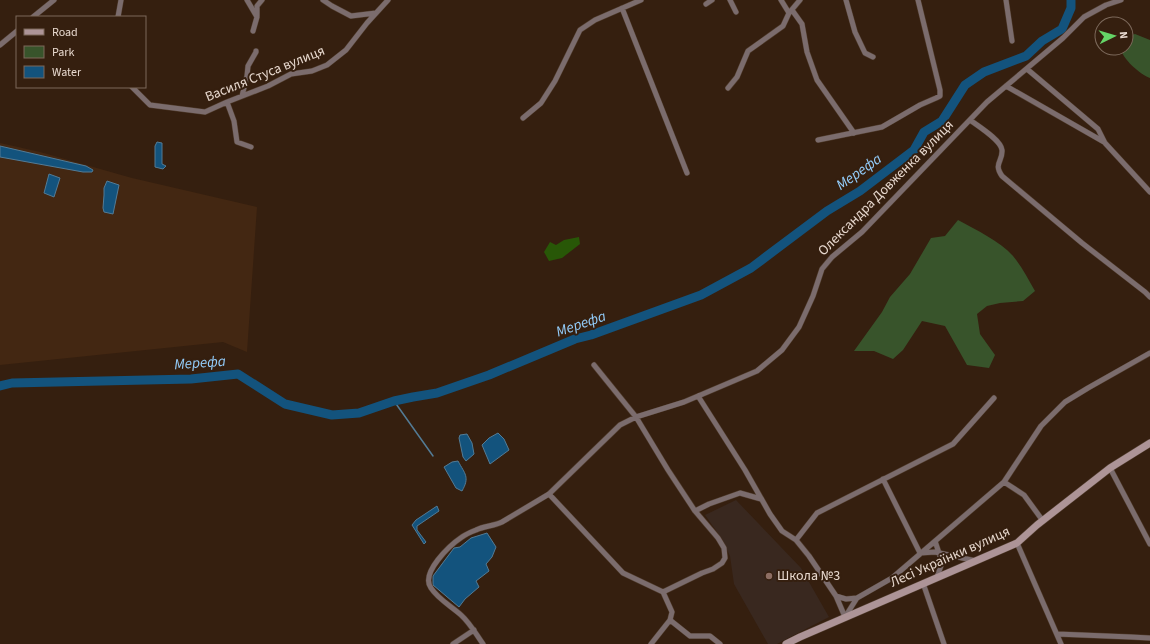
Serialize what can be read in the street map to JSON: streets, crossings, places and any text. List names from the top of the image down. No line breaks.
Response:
{"streets":{"street":["Василя Стуса вулиця","Олександра Довженка вулиця","Лесі Українки вулиця"]},"water":["Мерефа"],"places":["Школа №3"],"legend":["Road","Park","Water"],"north":"right"}
